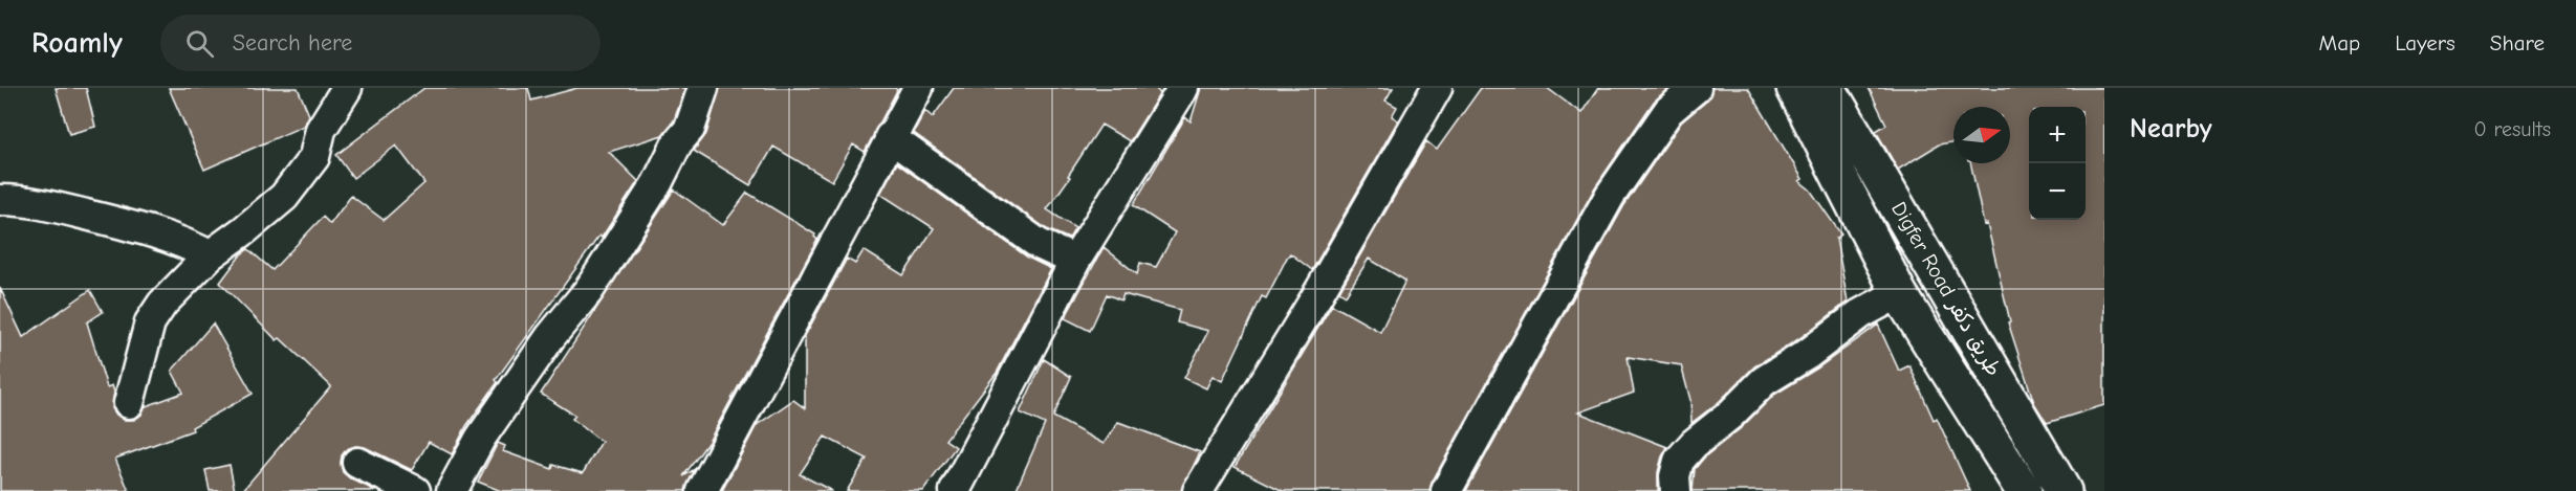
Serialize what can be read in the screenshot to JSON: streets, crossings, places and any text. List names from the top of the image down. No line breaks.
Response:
{"streets":{"street":["Digfer Road طريق دكفر"]},"north":"right","page":{"header":"Roamly","search":"Search here","nav":["Map","Layers","Share"],"heading":["Nearby","0 results"],"map_buttons":["+","−"]}}
